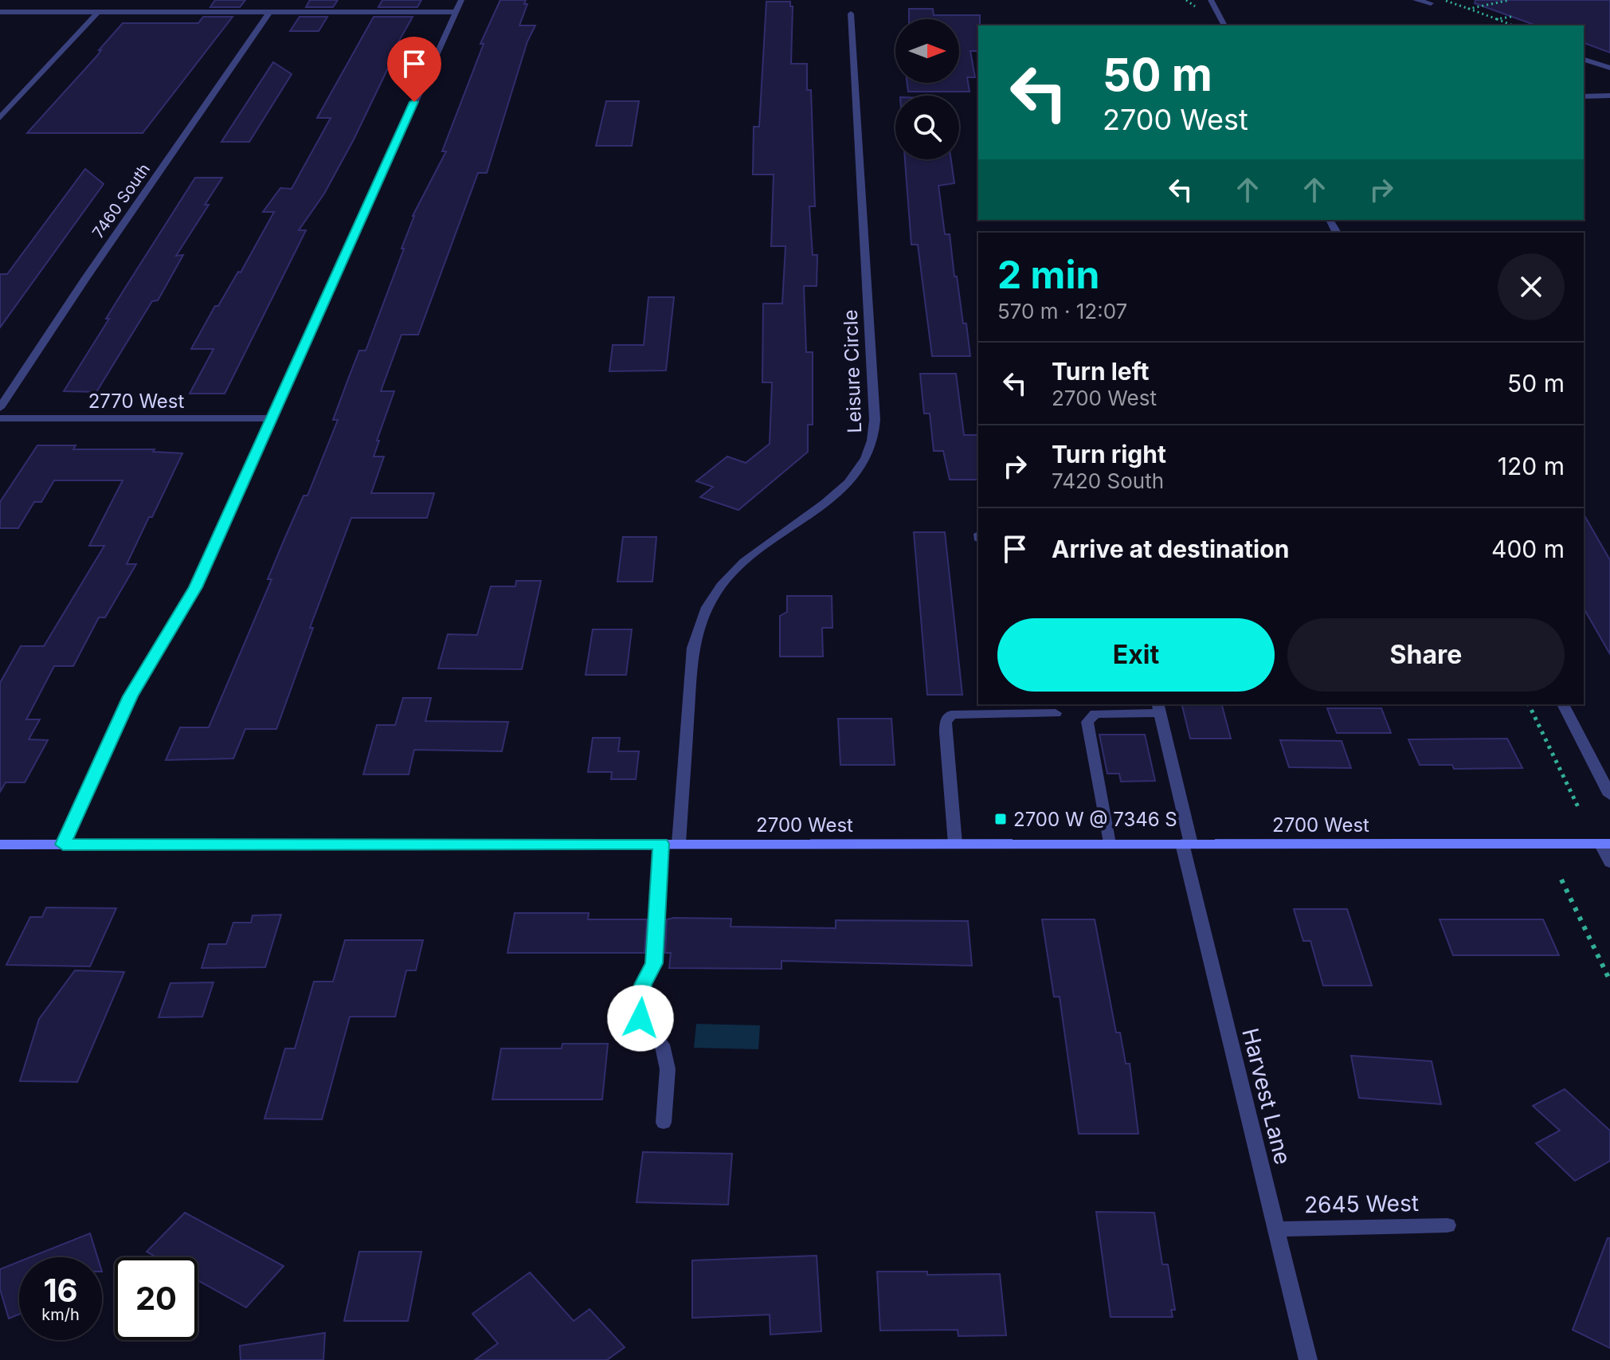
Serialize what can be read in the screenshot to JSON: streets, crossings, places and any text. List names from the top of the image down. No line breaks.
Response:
{"streets":{"main road":["2700 West"],"street":["7460 South","Leisure Circle","2770 West","Harvest Lane","2645 West"]},"crossings":[["Leisure Circle","2700 West"],["2700 West","Harvest Lane"],["Harvest Lane","2645 West"]],"places":{"transit":["2700 W @ 7346 S"]},"north":"right","page":{"turn":["50 m","2700 West"],"heading":["2 min","570 m · 12:07"],"list":[{"name":"Turn left","note":"2700 West","value":"50 m"},{"name":"Turn right","note":"7420 South","value":"120 m"},{"name":"Arrive at destination","value":"400 m"}],"buttons":["Exit","Share"],"speed":"16 km/h","limit":"20"}}
